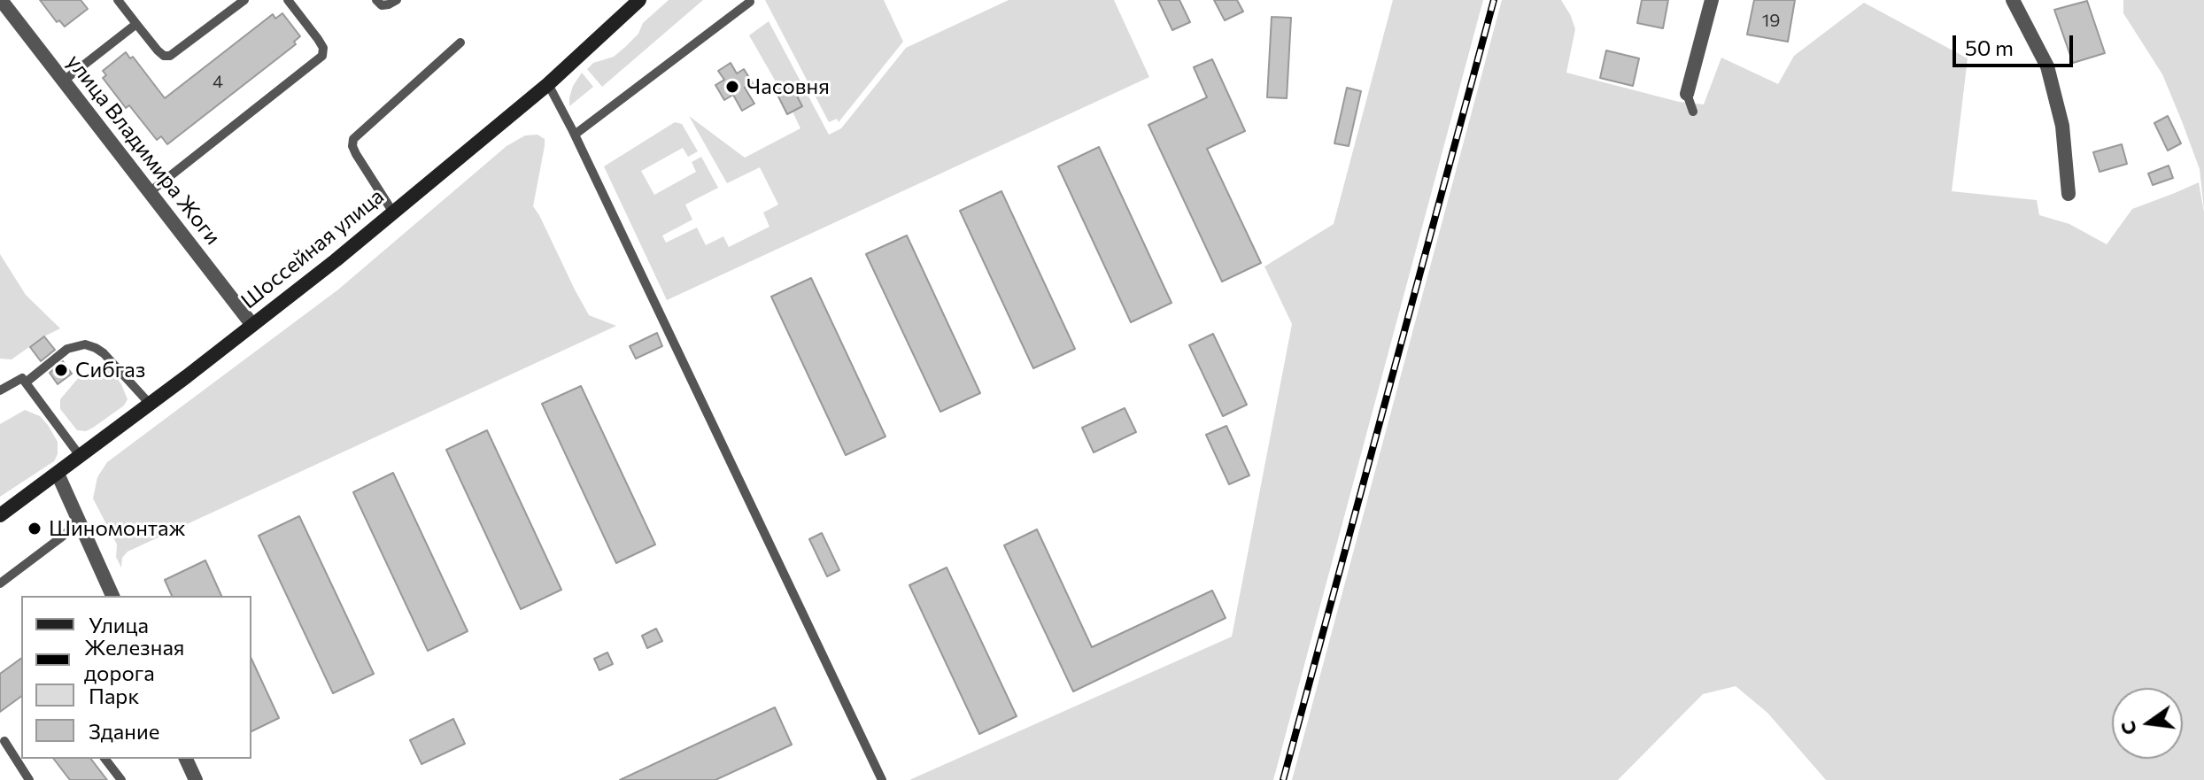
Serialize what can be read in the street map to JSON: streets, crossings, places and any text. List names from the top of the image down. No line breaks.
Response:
{"streets":{"main road":["Шоссейная улица"],"street":["улица Владимира Жоги"]},"crossings":[["улица Владимира Жоги","Шоссейная улица"]],"places":["Часовня","Сибгаз","Шиномонтаж"],"house_numbers":["19","4"],"legend":["Улица","Железная дорога","Парк","Здание"],"scale_bar":"50 m","north":"left"}
